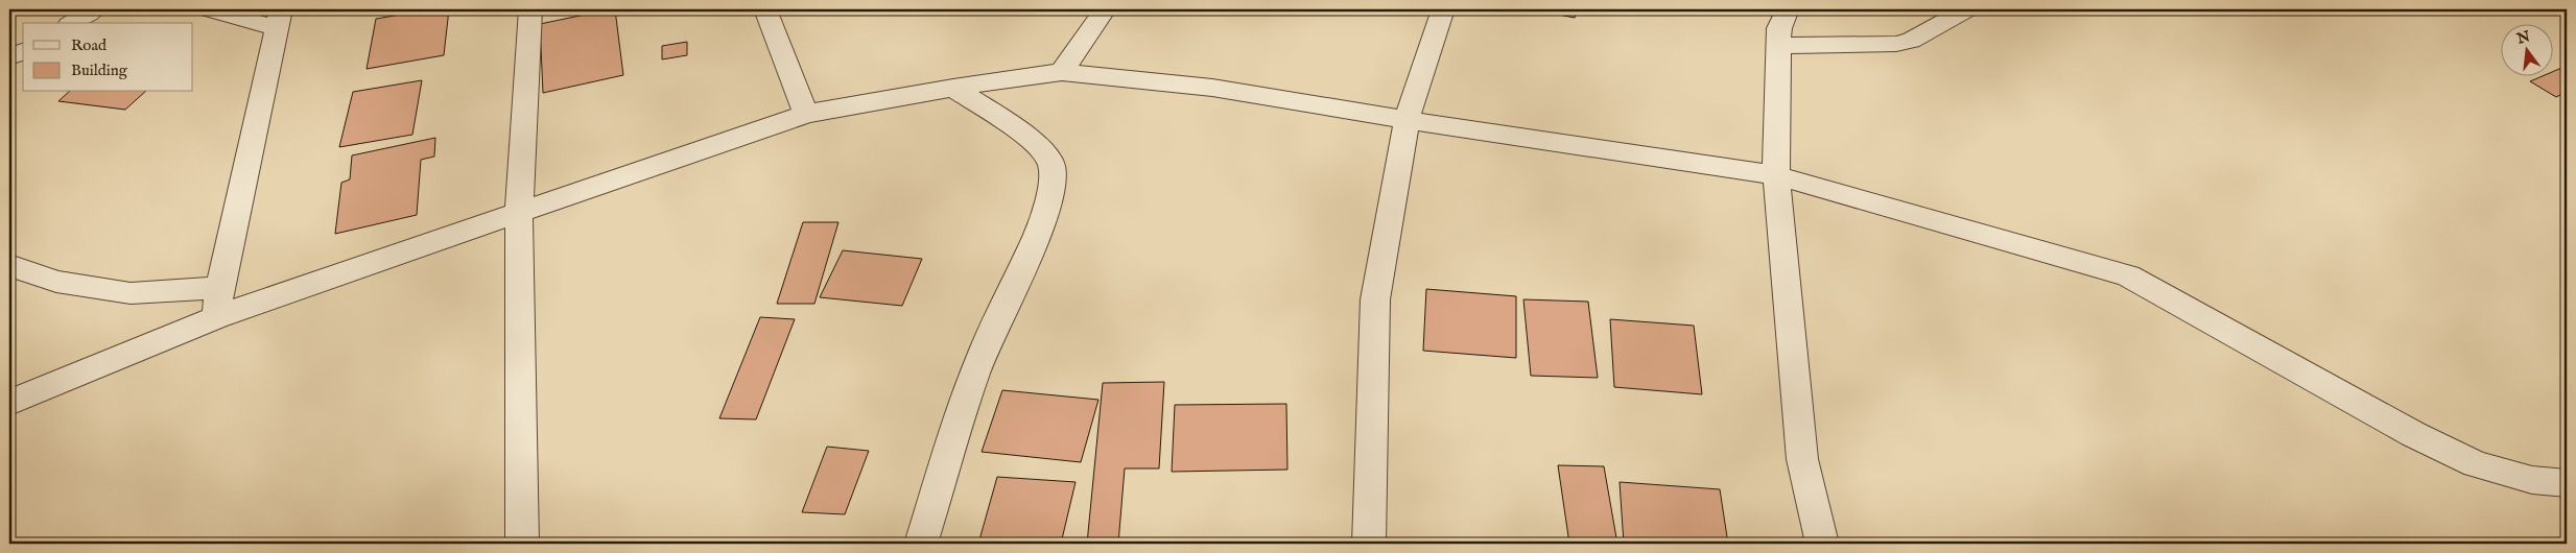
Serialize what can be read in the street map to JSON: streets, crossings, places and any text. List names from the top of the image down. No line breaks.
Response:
{"legend":["Road","Building"],"north":"top"}
